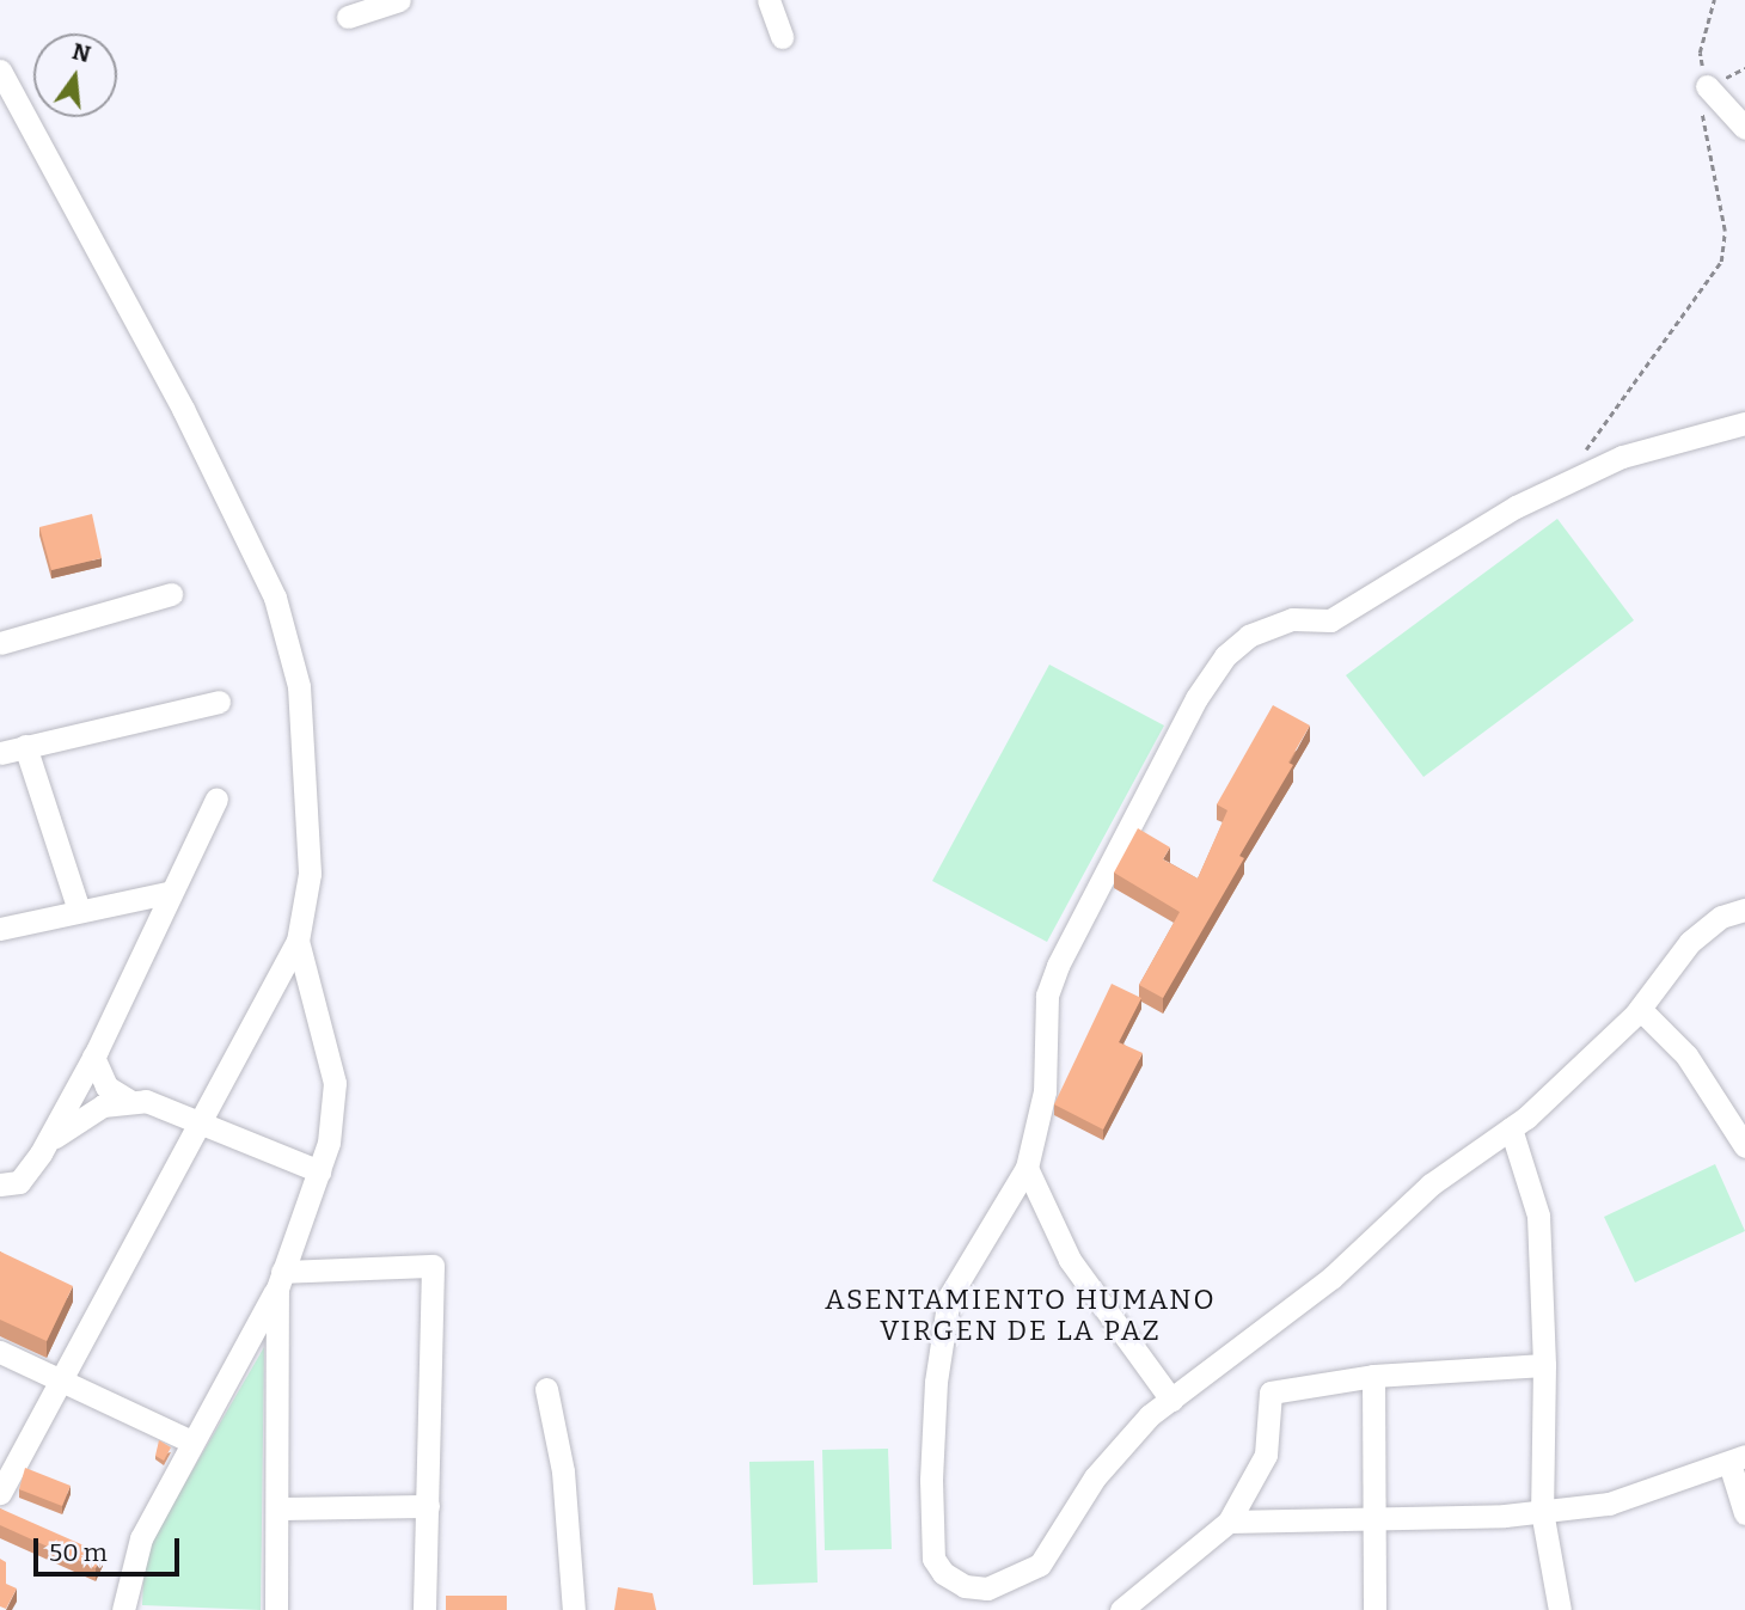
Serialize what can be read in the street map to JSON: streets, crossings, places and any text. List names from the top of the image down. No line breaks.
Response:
{"districts":["ASENTAMIENTO HUMANO VIRGEN DE LA PAZ"],"scale_bar":"50 m","north":"top"}
